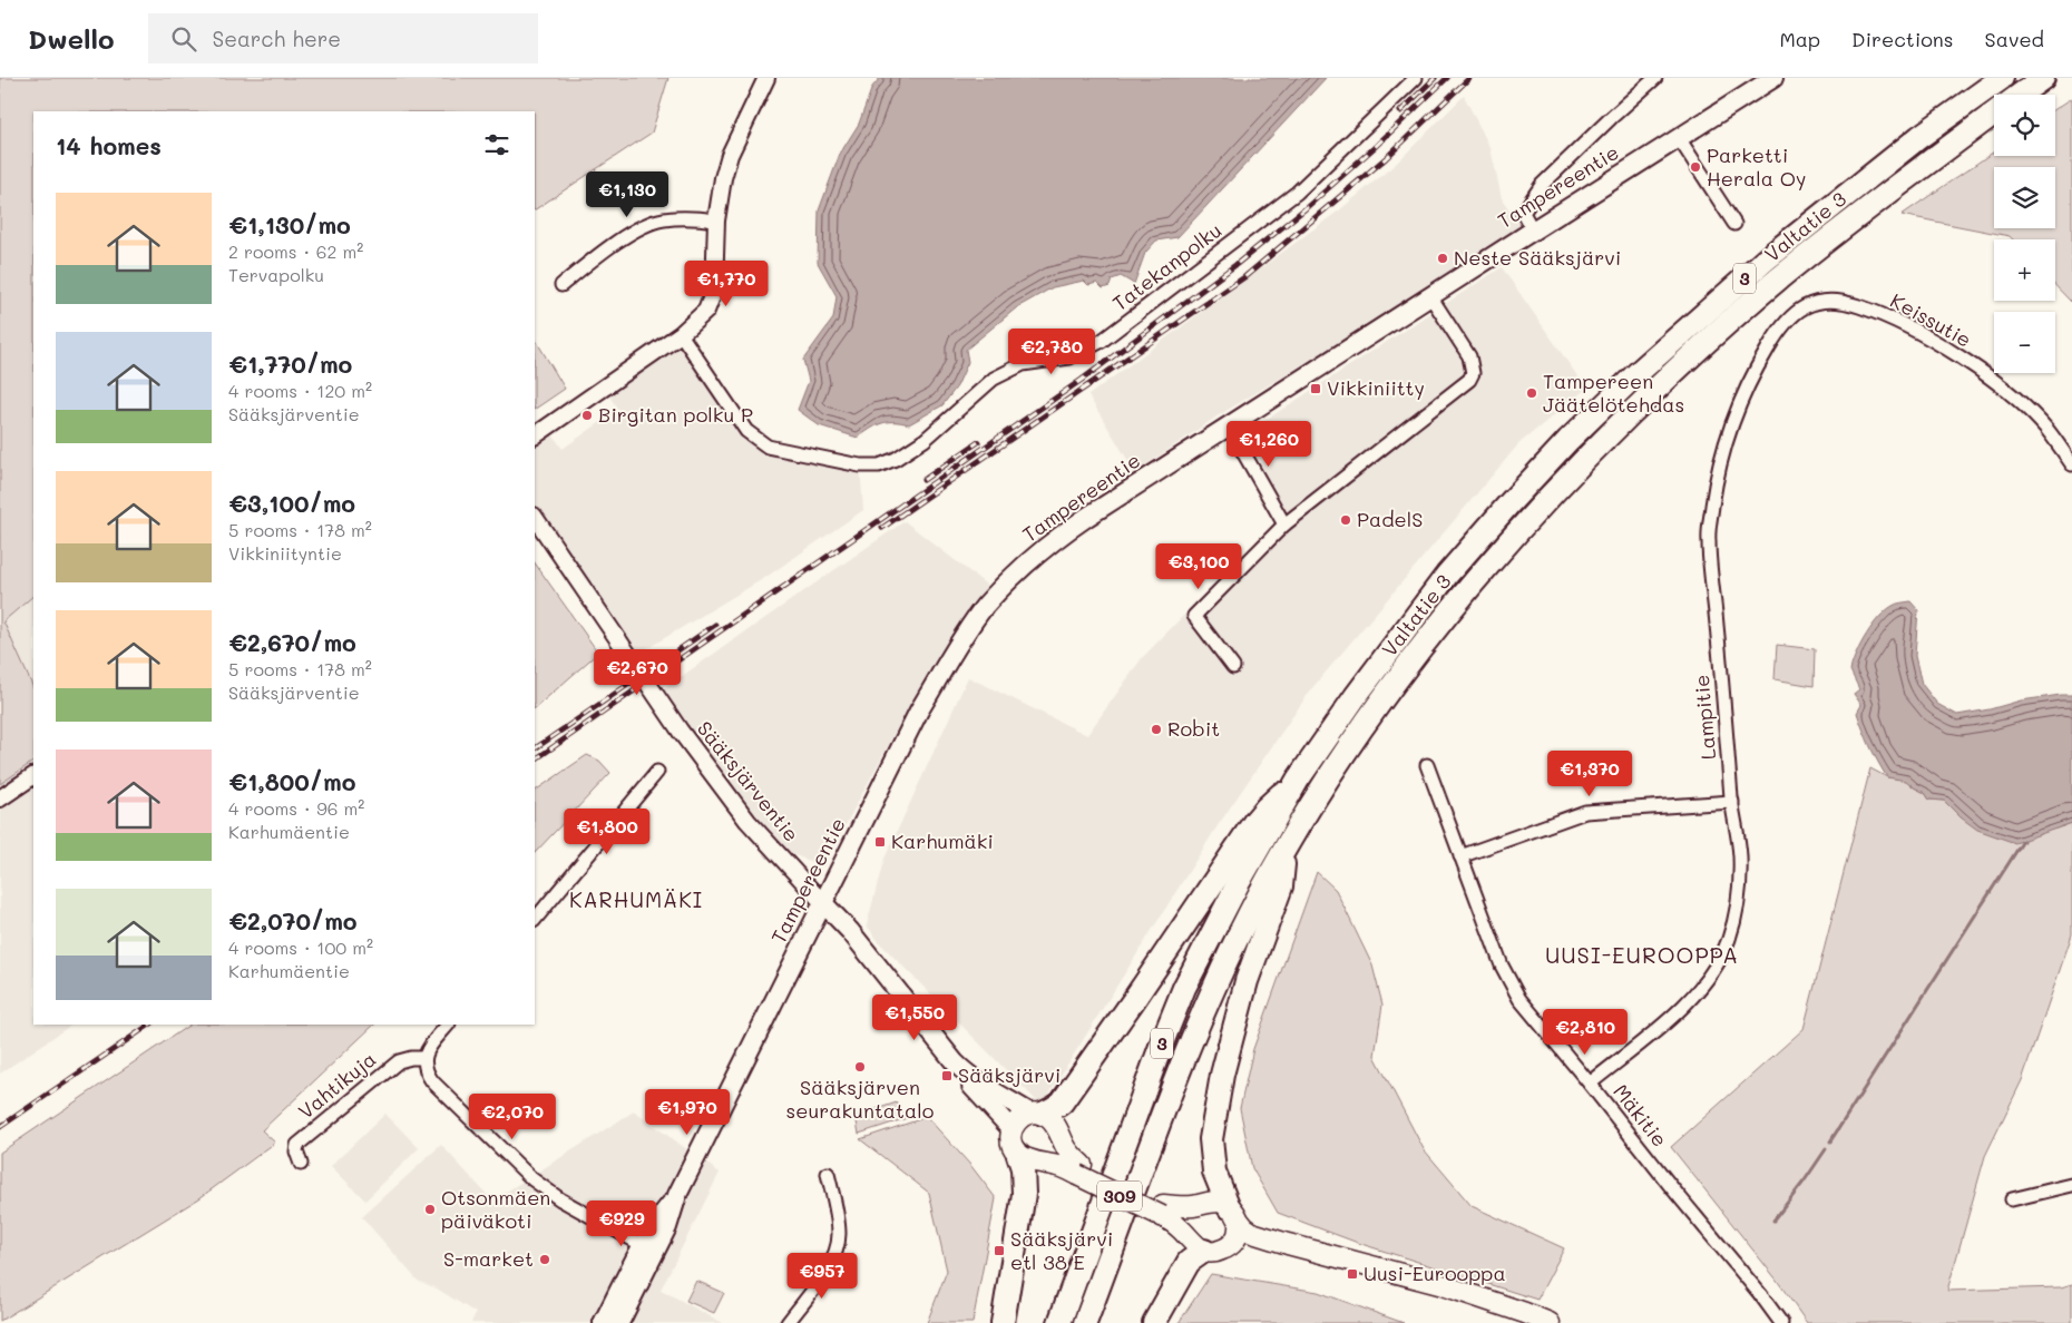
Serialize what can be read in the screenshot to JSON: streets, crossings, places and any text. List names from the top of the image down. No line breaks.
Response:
{"streets":{"highway":["Valtatie 3","3"],"main road":["Tampereentie","309"],"street":["Tatekanpolku","Keissutie","Lampitie","Sääksjärventie","Vahtikuja","Mäkitie"]},"crossings":[["Tampereentie","Sääksjärventie"],["Tampereentie","309"],["Keissutie","Lampitie"],["Lampitie","Mäkitie"],["Sääksjärventie","309"]],"districts":["KARHUMÄKI","UUSI-EUROOPPA"],"places":{"other":["Parketti Herala Oy","Neste Sääksjärvi","Tampereen Jäätelötehdas","Birgitan polku P","PadelS","Robit","Sääksjärven seurakuntatalo","Otsonmäen päiväkoti","S-market"],"transit":["Vikkiniitty","Karhumäki","Sääksjärvi","Sääksjärvi etl 38 E","Uusi-Eurooppa"]},"page":{"header":"Dwello","search":"Search here","nav":["Map","Directions","Saved"],"map_buttons":["+","−"],"heading":"14 homes","price":["€1,130","€1,770","€2,780","€1,260","€3,100","€2,670","€1,370","€1,800","€1,550","€2,810","€1,970","€2,070","€929","€957"],"list":[{"name":"€1,130/mo","note":"2 rooms · 62 m² · Tervapolku"},{"name":"€1,770/mo","note":"4 rooms · 120 m² · Sääksjärventie"},{"name":"€3,100/mo","note":"5 rooms · 178 m² · Vikkiniityntie"},{"name":"€2,670/mo","note":"5 rooms · 178 m² · Sääksjärventie"},{"name":"€1,800/mo","note":"4 rooms · 96 m² · Karhumäentie"},{"name":"€2,070/mo","note":"4 rooms · 100 m² · Karhumäentie"}]}}
